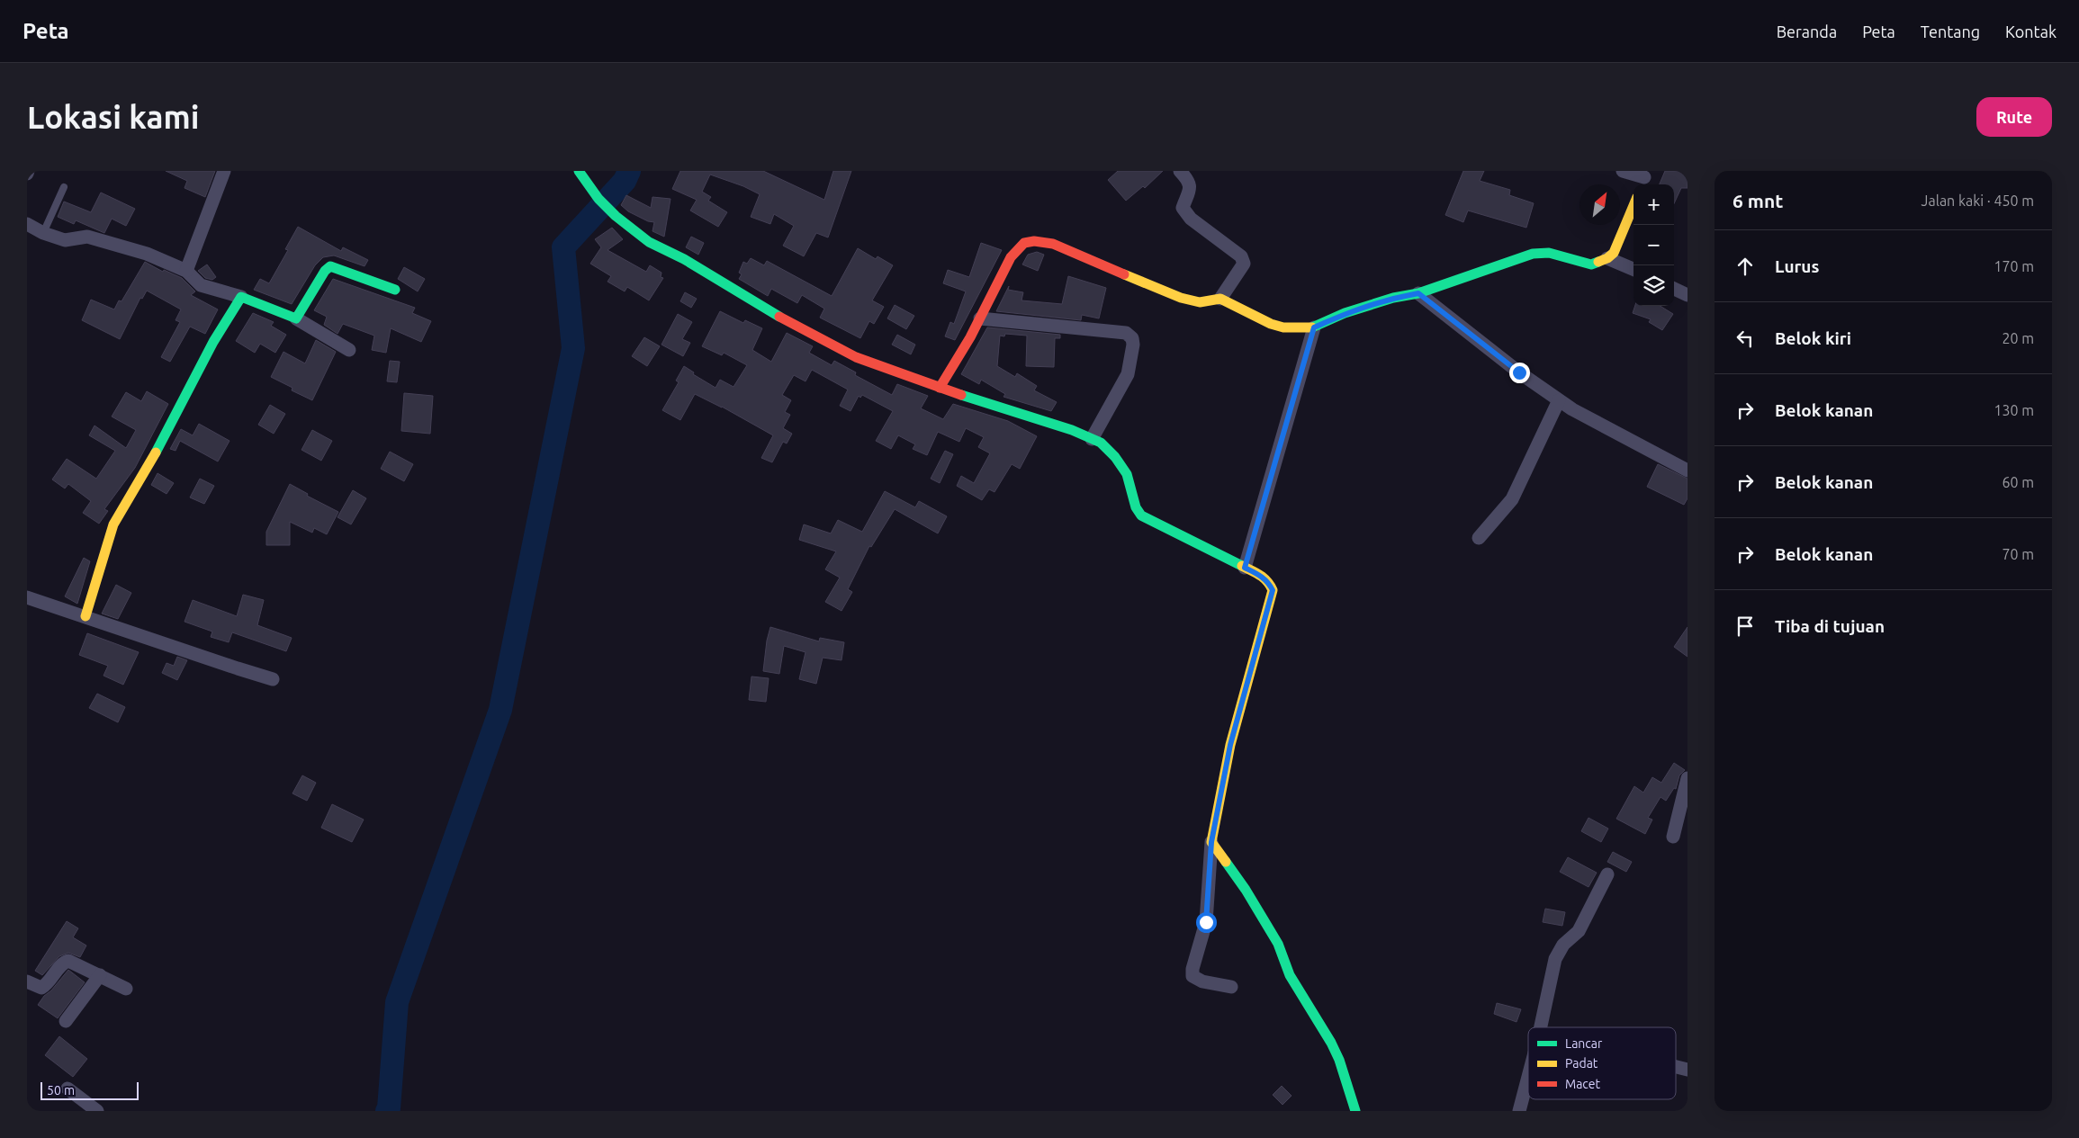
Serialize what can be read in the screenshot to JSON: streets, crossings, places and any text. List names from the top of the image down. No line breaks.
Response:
{"legend":["Lancar","Padat","Macet"],"scale_bar":"50 m","north":"top right","page":{"header":"Peta","nav":["Beranda","Peta","Tentang","Kontak"],"buttons":"Rute","title":"Lokasi kami","heading":["6 mnt","Jalan kaki · 450 m"],"map_buttons":["+","−"],"list":[["Lurus","170 m"],["Belok kiri","20 m"],["Belok kanan","130 m"],["Belok kanan","60 m"],["Belok kanan","70 m"],"Tiba di tujuan"],"scale":"50 m"}}
